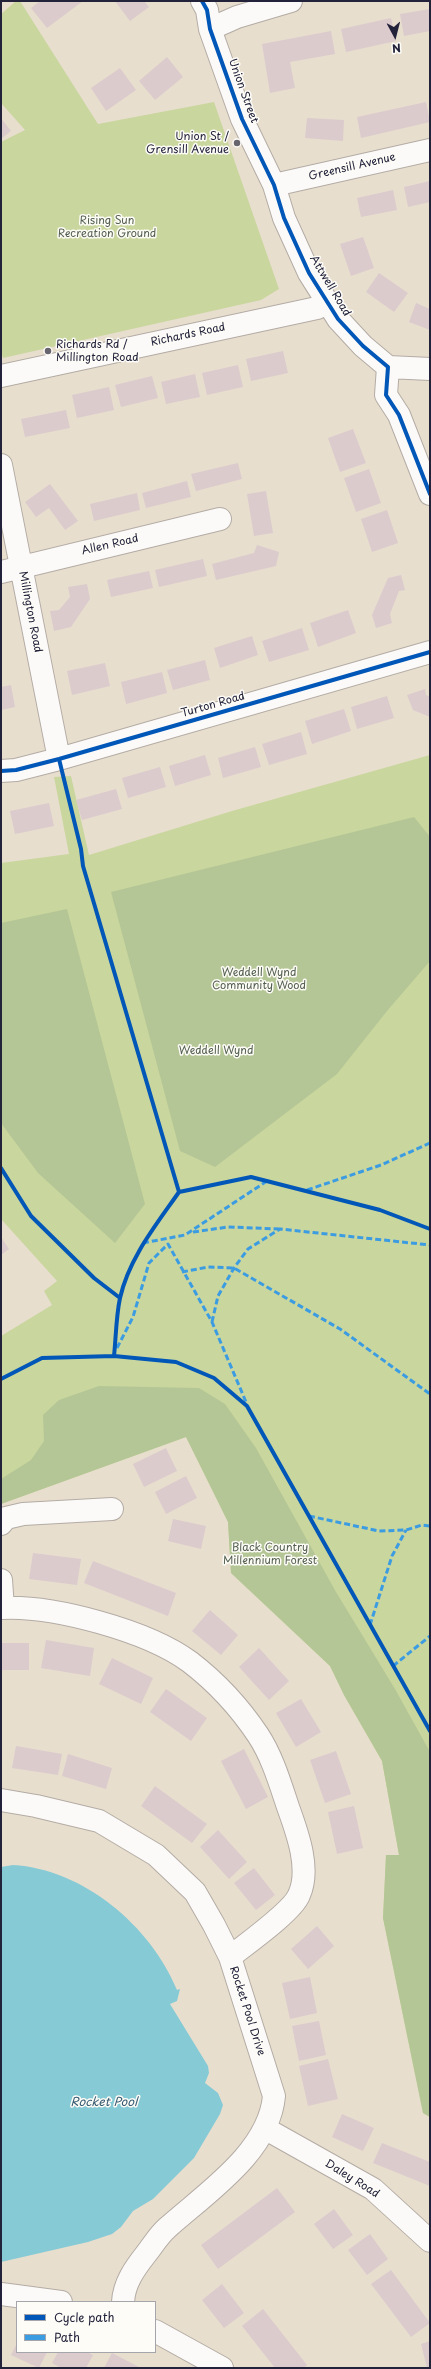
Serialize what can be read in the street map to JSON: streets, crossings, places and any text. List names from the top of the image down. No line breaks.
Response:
{"streets":{"street":["Union Street","Greensill Avenue","Attwell Road","Richards Road","Allen Road","Millington Road","Turton Road","Rocket Pool Drive","Daley Road"]},"crossings":[["Union Street","Greensill Avenue"],["Union Street","Attwell Road"],["Greensill Avenue","Attwell Road"],["Attwell Road","Richards Road"],["Allen Road","Millington Road"],["Millington Road","Turton Road"],["Rocket Pool Drive","Daley Road"]],"water":["Rocket Pool"],"parks":["Rising Sun Recreation Ground","Weddell Wynd Community Wood","Weddell Wynd","Black Country Millennium Forest"],"places":["Union St / Grensill Avenue","Richards Rd / Millington Road"],"legend":["Cycle path","Path"],"north":"bottom"}
